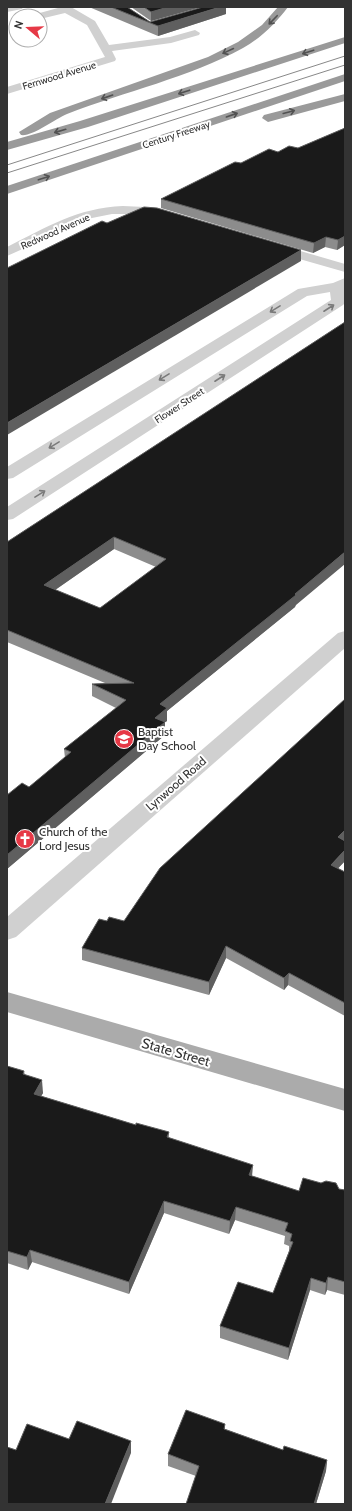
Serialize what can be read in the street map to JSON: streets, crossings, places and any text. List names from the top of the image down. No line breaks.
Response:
{"streets":{"highway":["Century Freeway"],"main road":["State Street"],"street":["Fernwood Avenue","Redwood Avenue","Flower Street","Lynwood Road"]},"places":{"school or university":["Baptist Day School"],"church":["Church of the Lord Jesus"]},"north":"left"}
